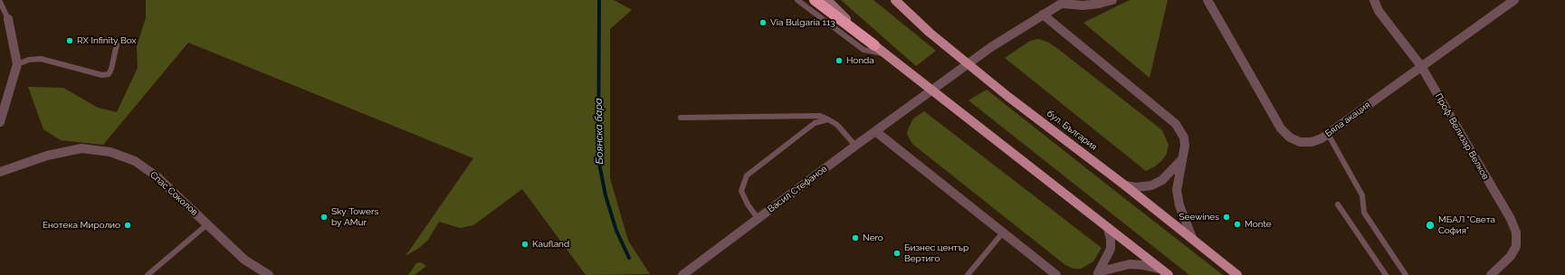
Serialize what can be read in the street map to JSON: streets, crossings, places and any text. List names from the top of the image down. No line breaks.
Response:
{"streets":{"main road":["бул. България"],"street":["Бяла акация","Проф. Велизар Велков","Васил Стефанов","Спас Соколов"]},"crossings":[["Бяла акация","Проф. Велизар Велков"]],"water":["Боянска бара"],"places":["Via Bulgaria 113","RX Infinity Box","Honda","Sky Towers by AMur","Seewines","Monte","Енотека Миролио","МБАЛ \"Света София\"","Nero","Kaufland","Бизнес център Вертиго"]}
